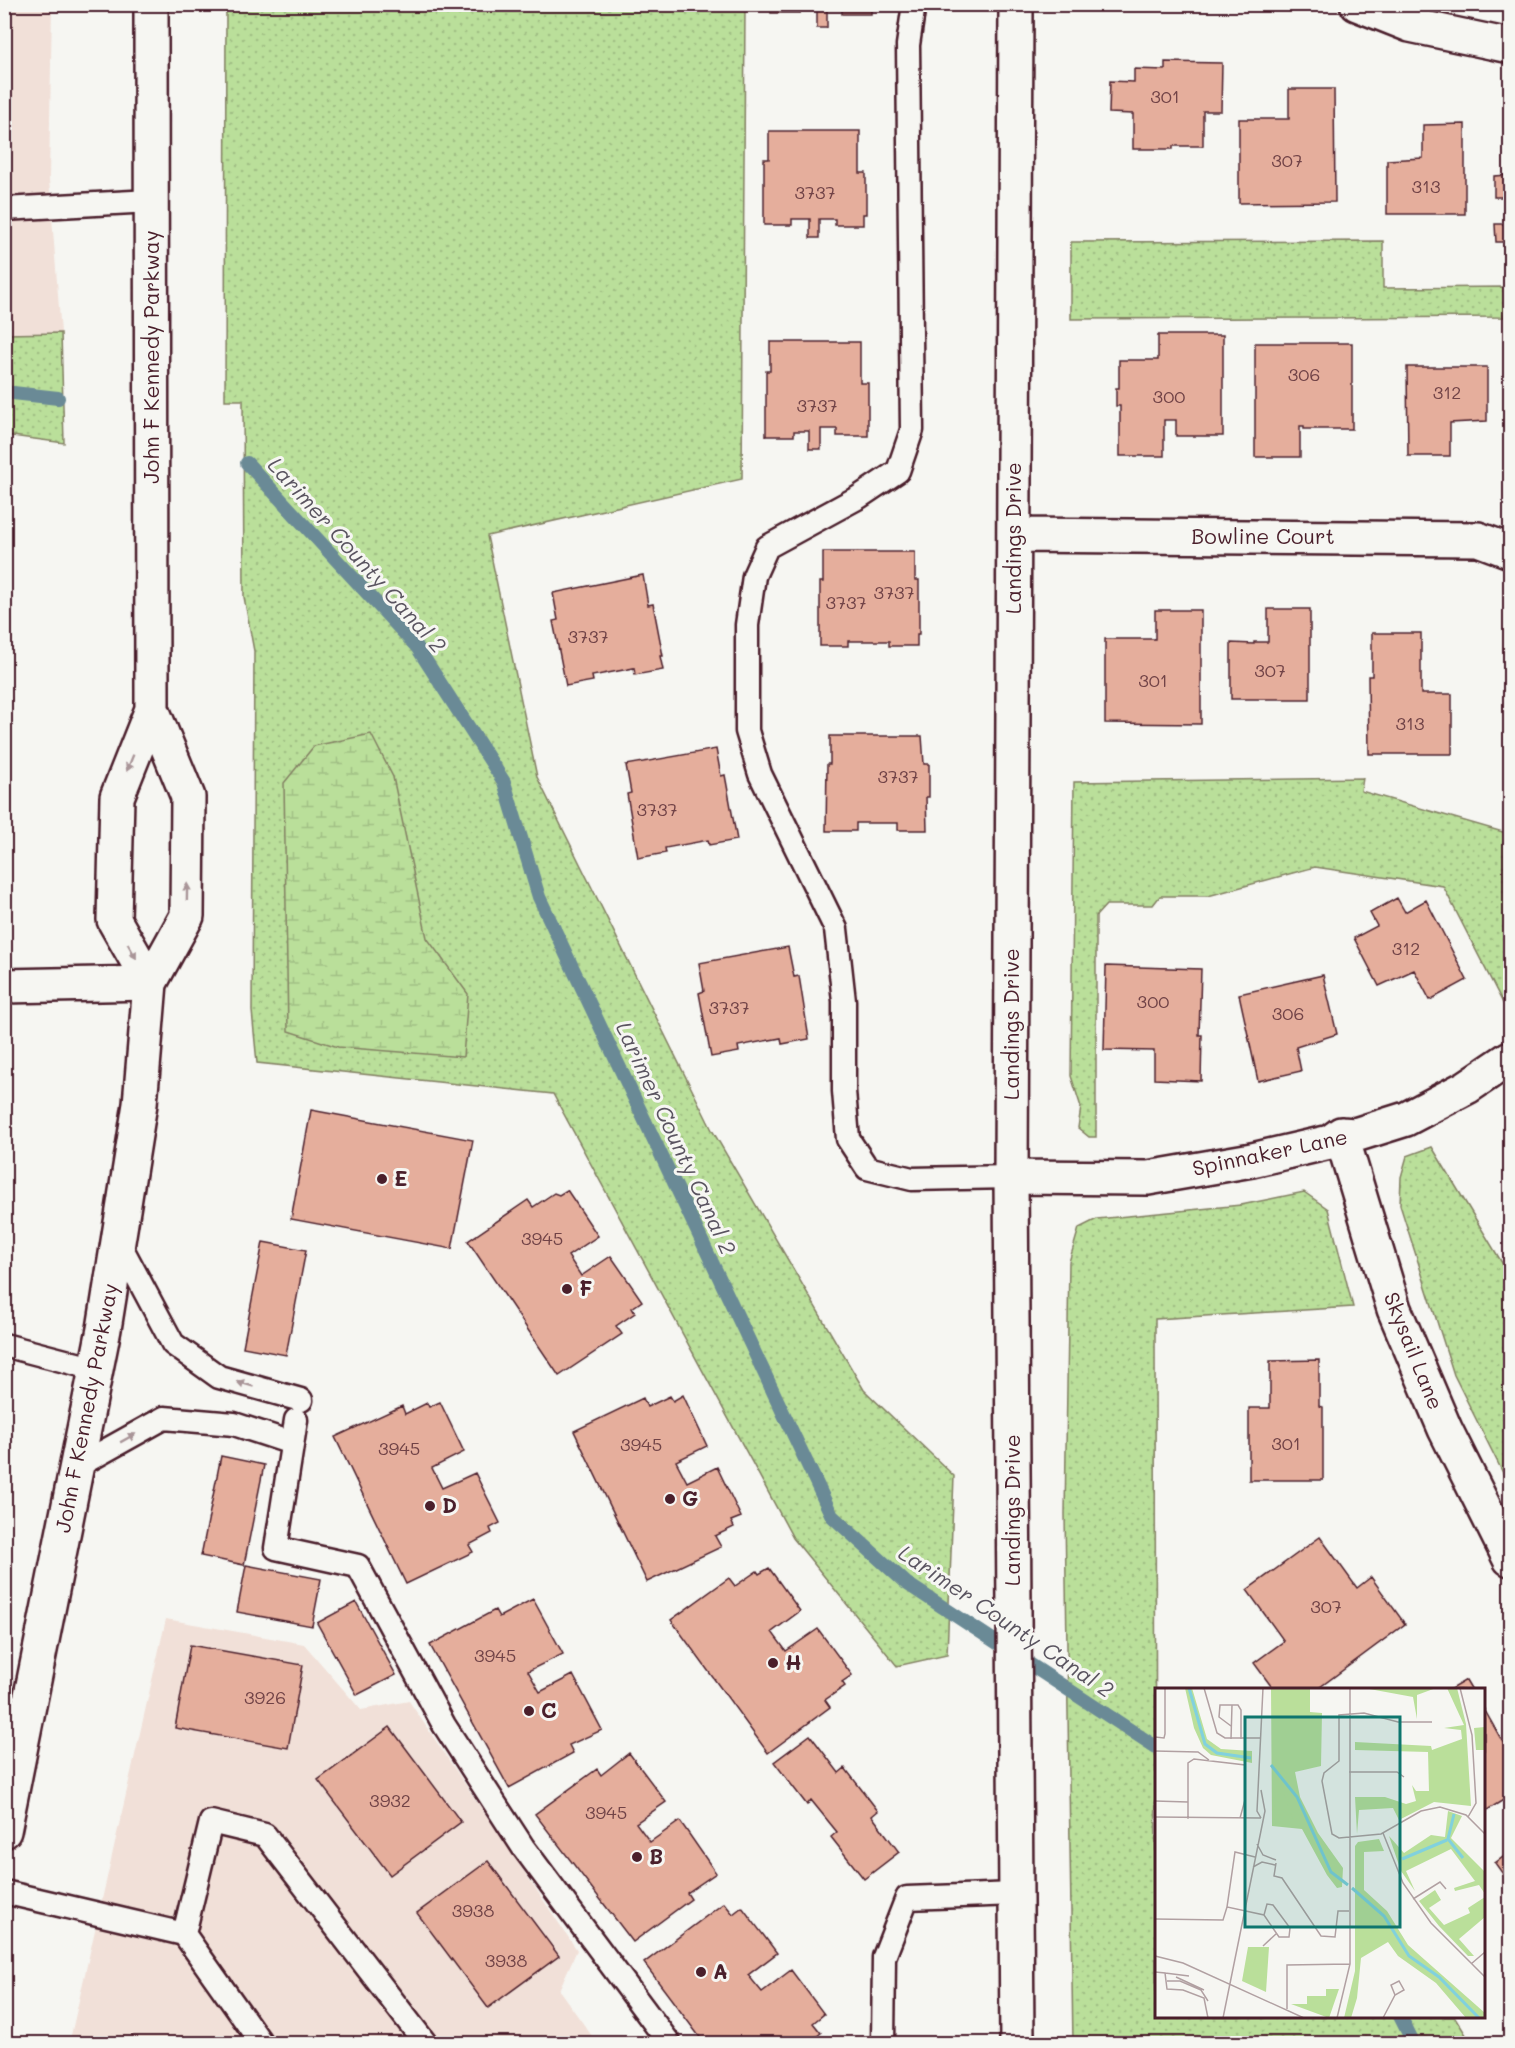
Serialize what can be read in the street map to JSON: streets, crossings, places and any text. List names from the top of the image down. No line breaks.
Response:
{"streets":{"street":["John F Kennedy Parkway","Bowline Court","Landings Drive","Spinnaker Lane","Skysail Lane"]},"crossings":[["Bowline Court","Landings Drive"],["Landings Drive","Spinnaker Lane"],["Spinnaker Lane","Skysail Lane"]],"water":["Larimer County Canal 2"],"places":["E","F","G","D","H","C","B","A"],"house_numbers":["301","307","313","3737","306","312","300","3737","3737","3737","3737","307","301","313","3737","3737","312","300","3737","306","3945","301","3945","3945","307","3945","3926","3932","3945","3938","3938"]}
